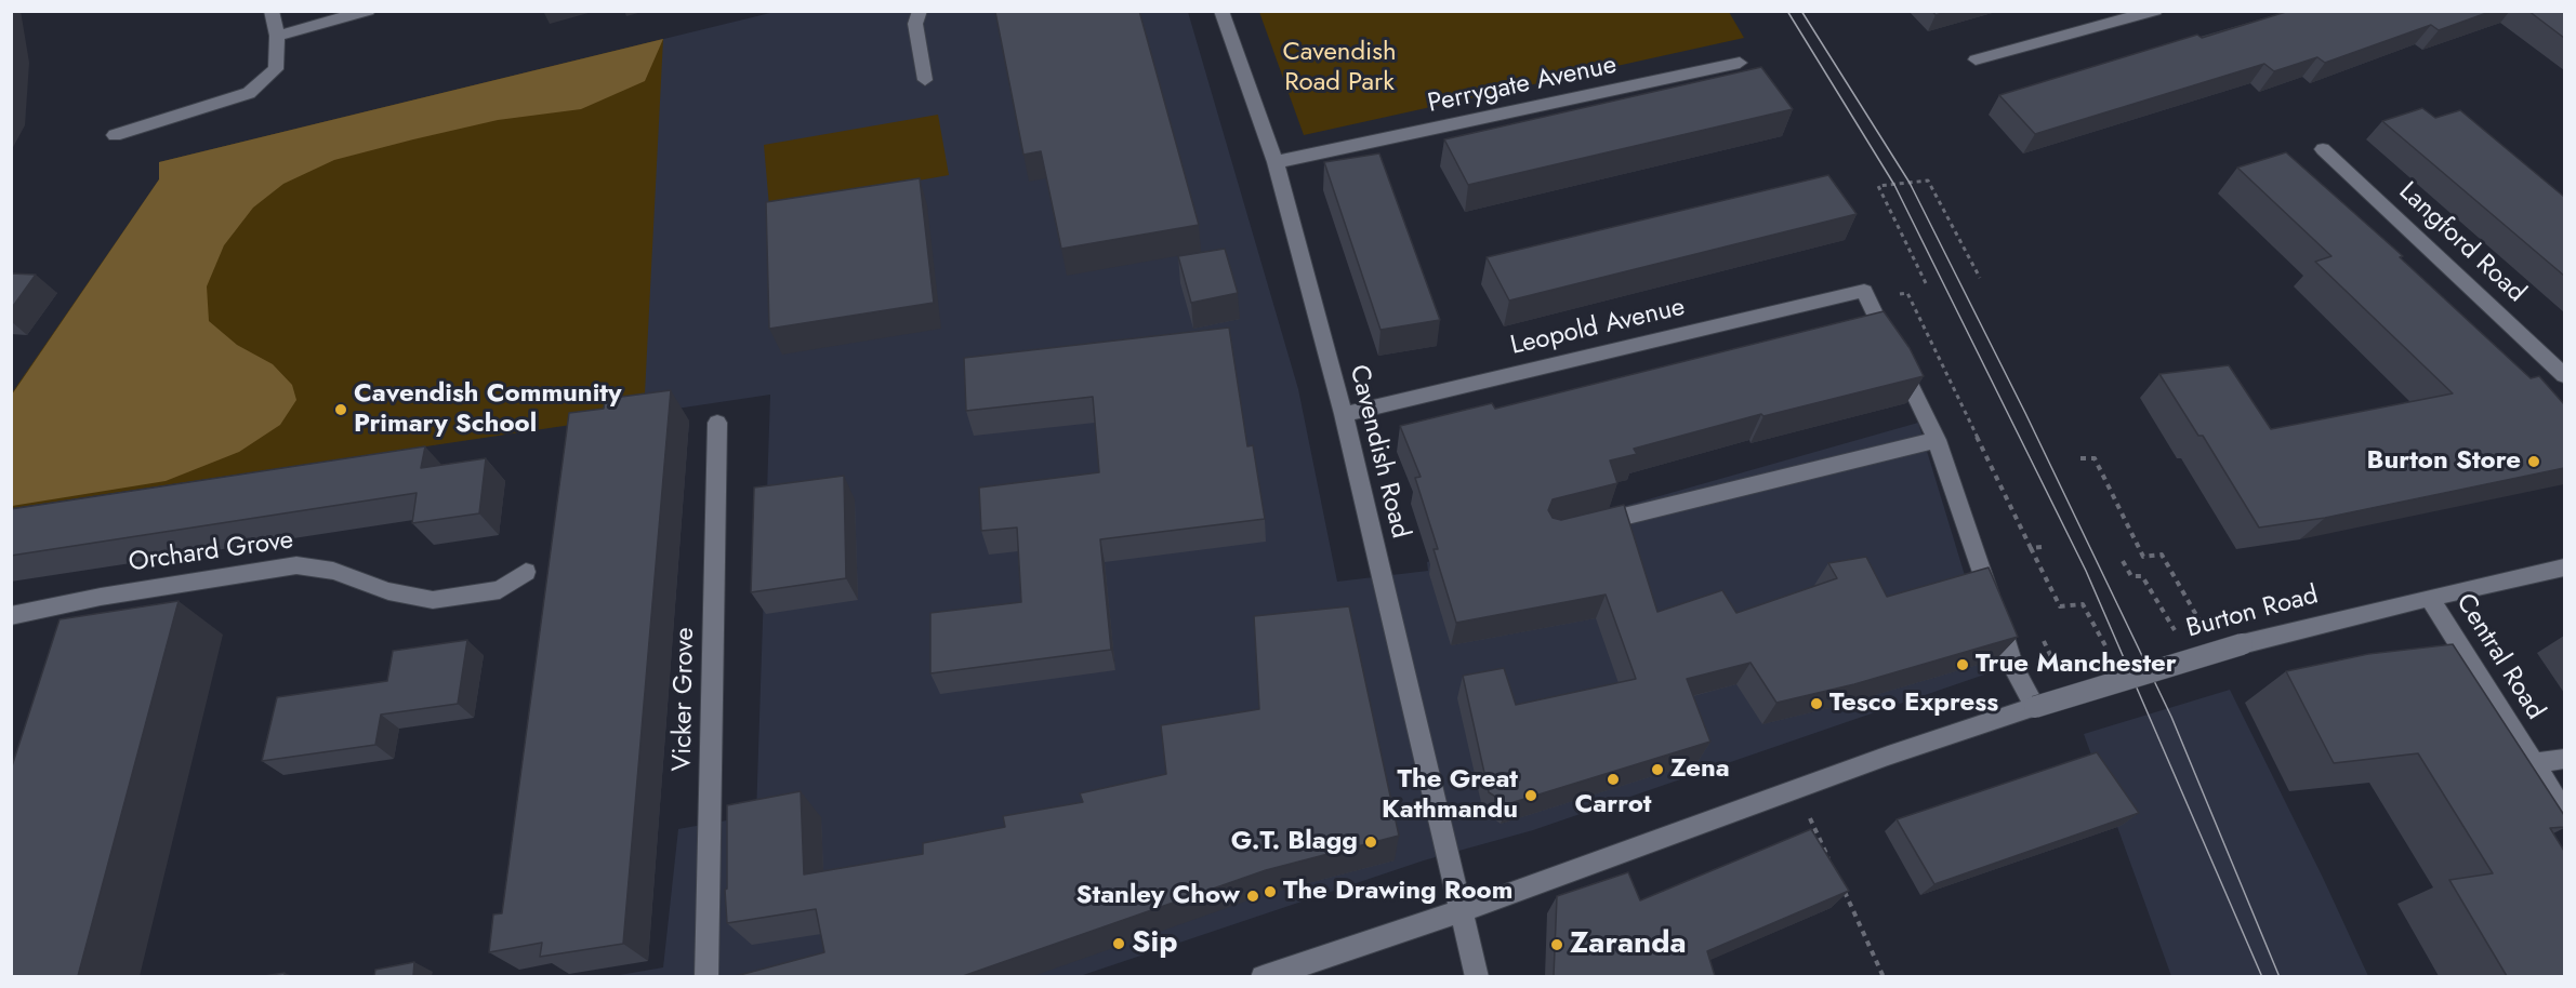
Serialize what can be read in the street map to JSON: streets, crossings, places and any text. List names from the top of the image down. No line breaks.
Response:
{"streets":{"street":["Perrygate Avenue","Langford Road","Leopold Avenue","Cavendish Road","Orchard Grove","Burton Road","Central Road","Vicker Grove"]},"crossings":[["Perrygate Avenue","Cavendish Road"],["Leopold Avenue","Cavendish Road"],["Cavendish Road","Burton Road"],["Burton Road","Central Road"]],"parks":["Cavendish Road Park"],"places":["Cavendish Community Primary School","Burton Store","True Manchester","Tesco Express","Zena","Carrot","The Great Kathmandu","G.T. Blagg","The Drawing Room","Stanley Chow","Sip","Zaranda"]}
